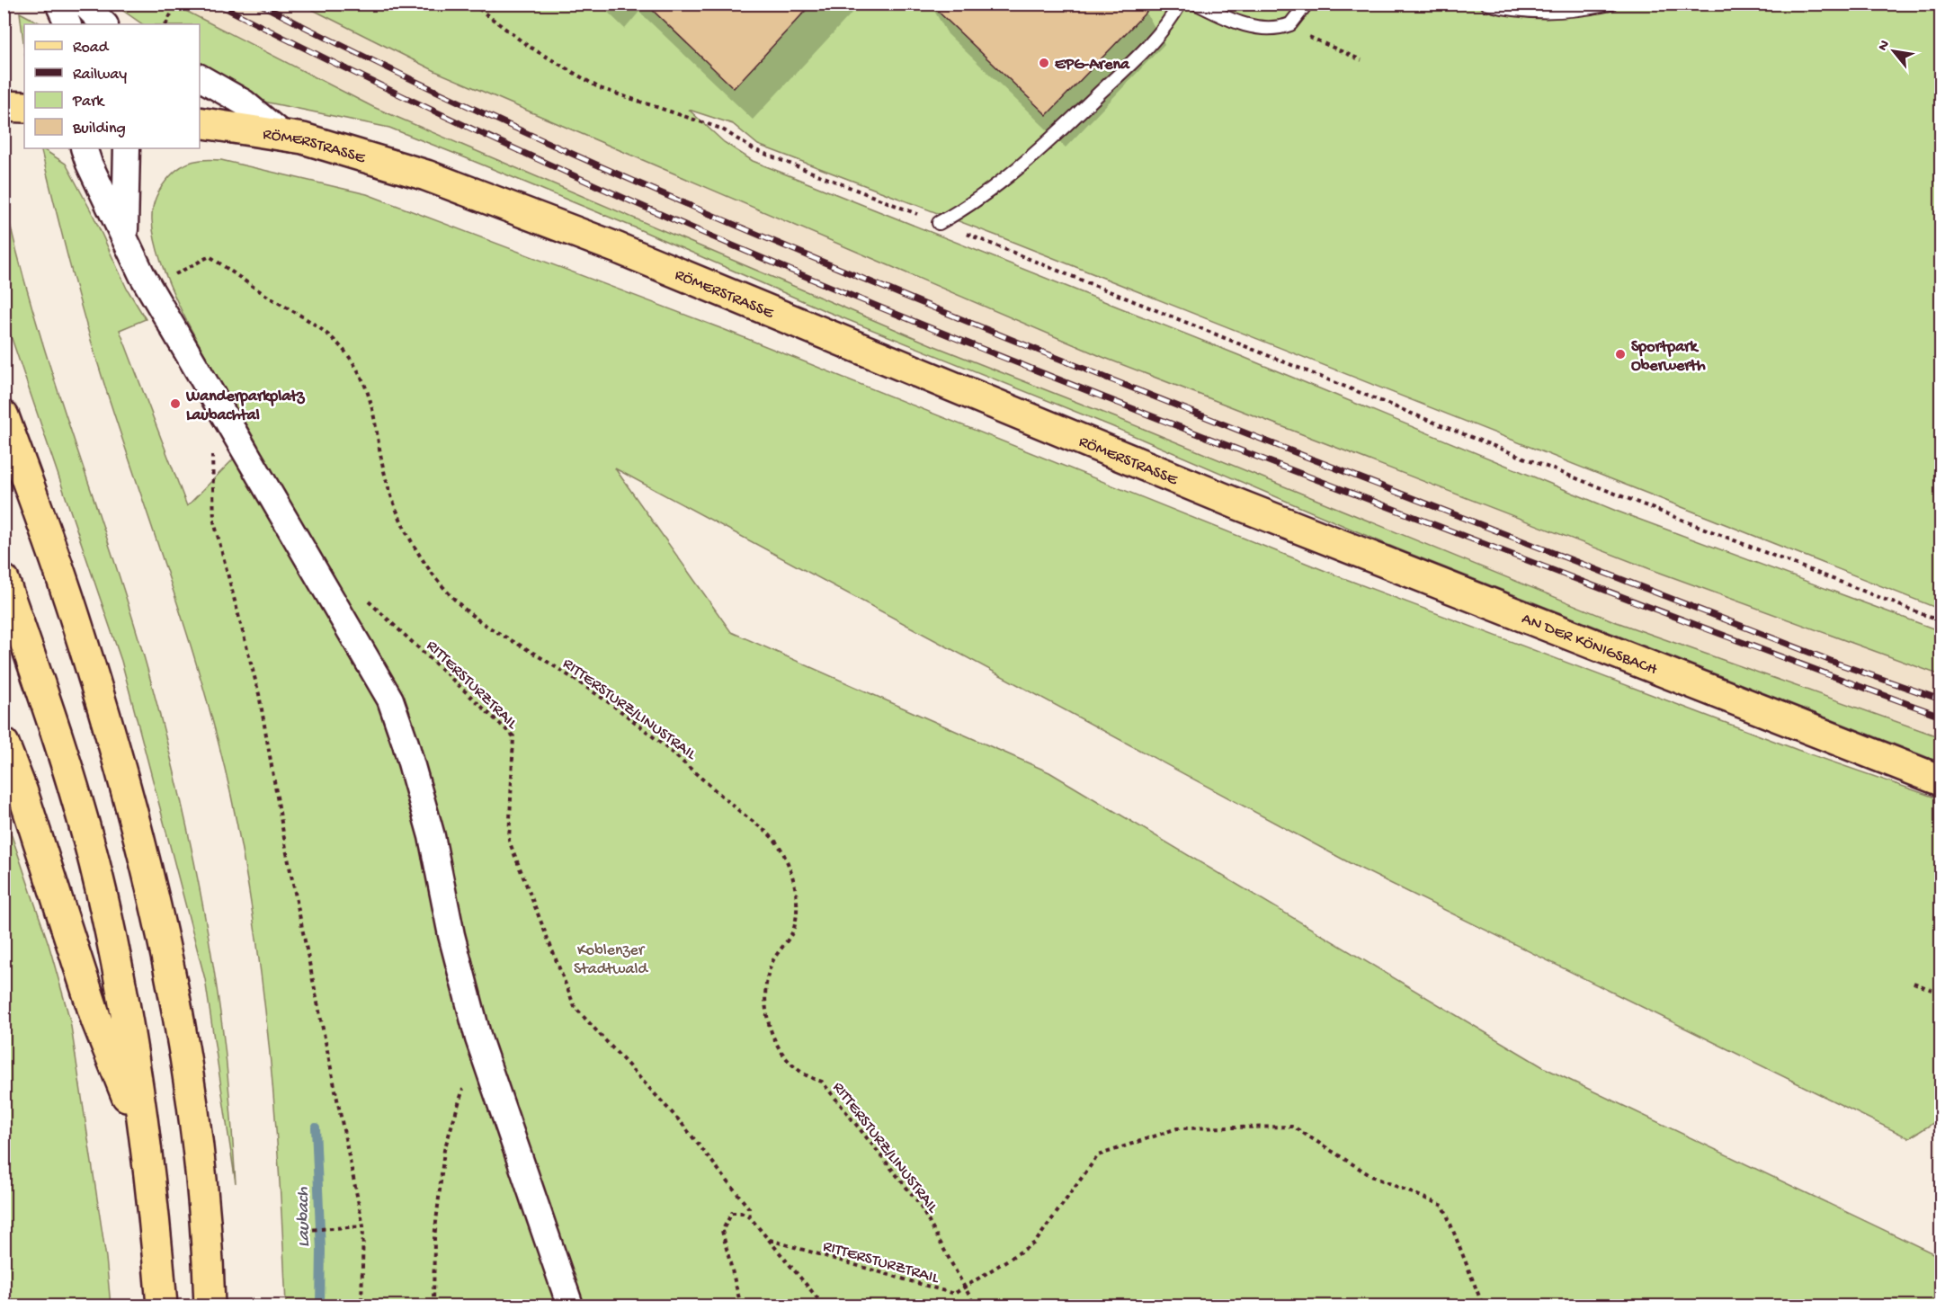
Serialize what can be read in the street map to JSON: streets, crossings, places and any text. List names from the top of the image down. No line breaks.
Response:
{"streets":{"main road":["RÖMERSTRASSE","AN DER KÖNIGSBACH"],"path":["RITTERSTURZTRAIL","RITTERSTURZ/LINUSTRAIL"]},"crossings":[["RÖMERSTRASSE","AN DER KÖNIGSBACH"],["RITTERSTURZTRAIL","RITTERSTURZ/LINUSTRAIL"]],"water":["Laubach"],"parks":["Koblenzer Stadtwald"],"places":["EPG-Arena","Sportpark Oberwerth","Wanderparkplatz Laubachtal"],"legend":["Road","Railway","Park","Building"],"north":"top left"}
